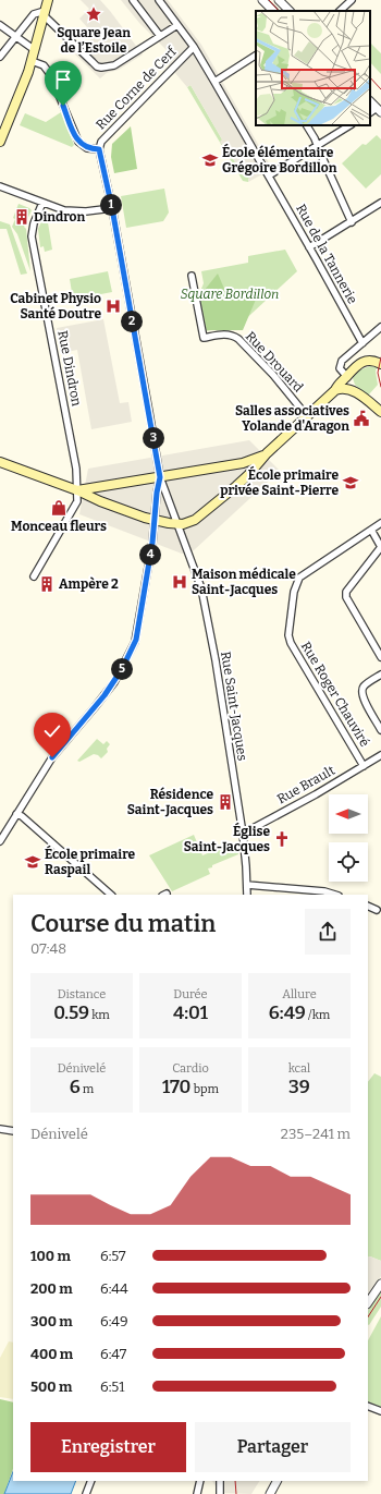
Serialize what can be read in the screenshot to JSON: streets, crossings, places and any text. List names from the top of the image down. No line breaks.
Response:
{"streets":{"street":["Rue Corne de Cerf","Rue de la Tannerie","Rue Drouard","Rue Dindron","Rue Roger Chauviré","Rue Saint-Jacques","Rue Brault"]},"crossings":[["Rue Corne de Cerf","Rue de la Tannerie"],["Rue Roger Chauviré","Rue Brault"],["Rue Saint-Jacques","Rue Brault"]],"parks":["Square Bordillon"],"places":{"place":["Square Jean de l’Estoile"],"school or university":["École élémentaire Grégoire Bordillon","École primaire privée Saint-Pierre","École primaire Raspail"],"building":["Dindron","Ampère 2","Résidence Saint-Jacques"],"hospital":["Cabinet Physio Santé Doutre","Maison médicale Saint-Jacques"],"public building":["Salles associatives Yolande d'Aragon"],"shop":["Monceau fleurs"],"church":["Église Saint-Jacques"]},"north":"left","page":{"pins":["1","2","3","4","5"],"heading":["Course du matin","07:48"],"stats":[["Distance","0.59 km"],["Durée","4:01"],["Allure","6:49 /km"],["Dénivelé","6 m"],["Cardio","170 bpm"],["kcal","39"]],"chart":["Dénivelé","235–241 m"],"list":[{"name":"100 m","note":"6:57"},{"name":"200 m","note":"6:44"},{"name":"300 m","note":"6:49"},{"name":"400 m","note":"6:47"},{"name":"500 m","note":"6:51"}],"buttons":["Enregistrer","Partager"]}}
